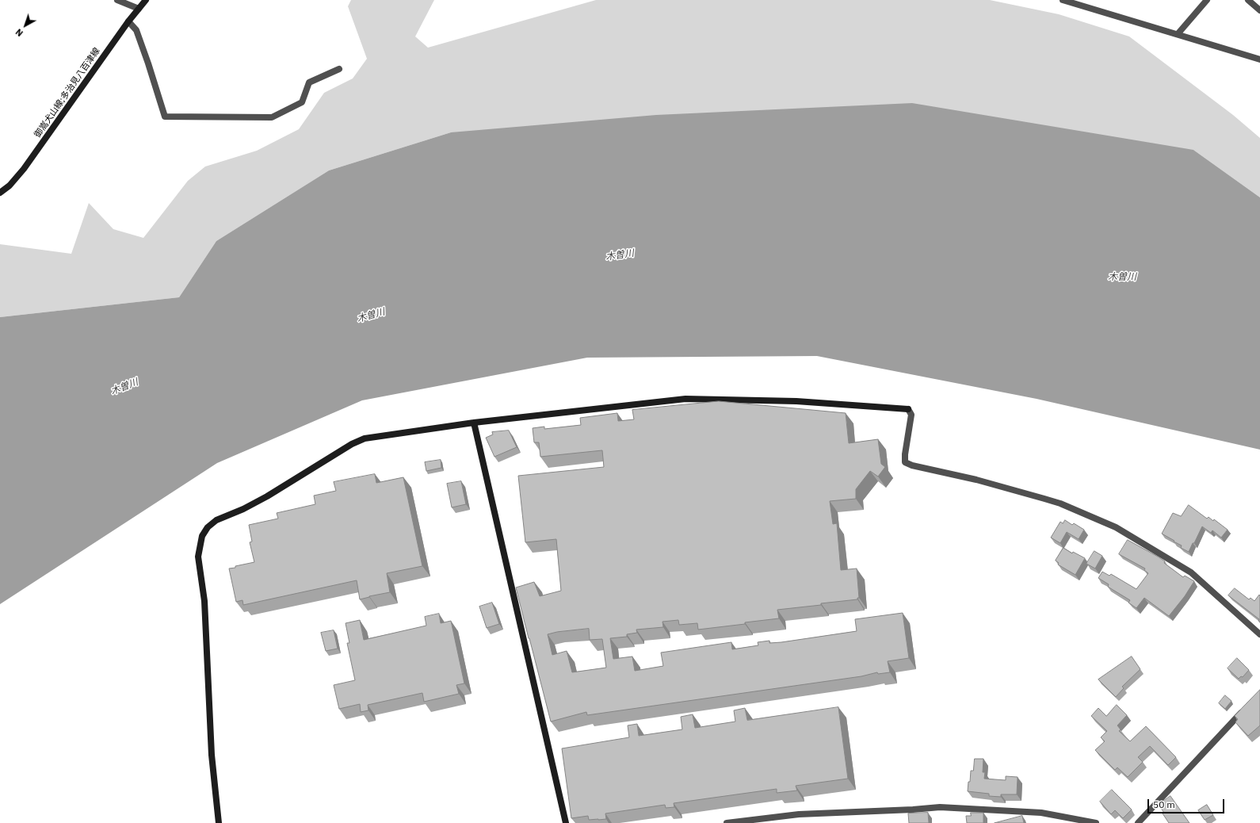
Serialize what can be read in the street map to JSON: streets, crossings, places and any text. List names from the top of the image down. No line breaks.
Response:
{"streets":{"street":["御嵩犬山線;多治見八百津線"]},"water":["木曽川"],"scale_bar":"50 m","north":"bottom left"}
